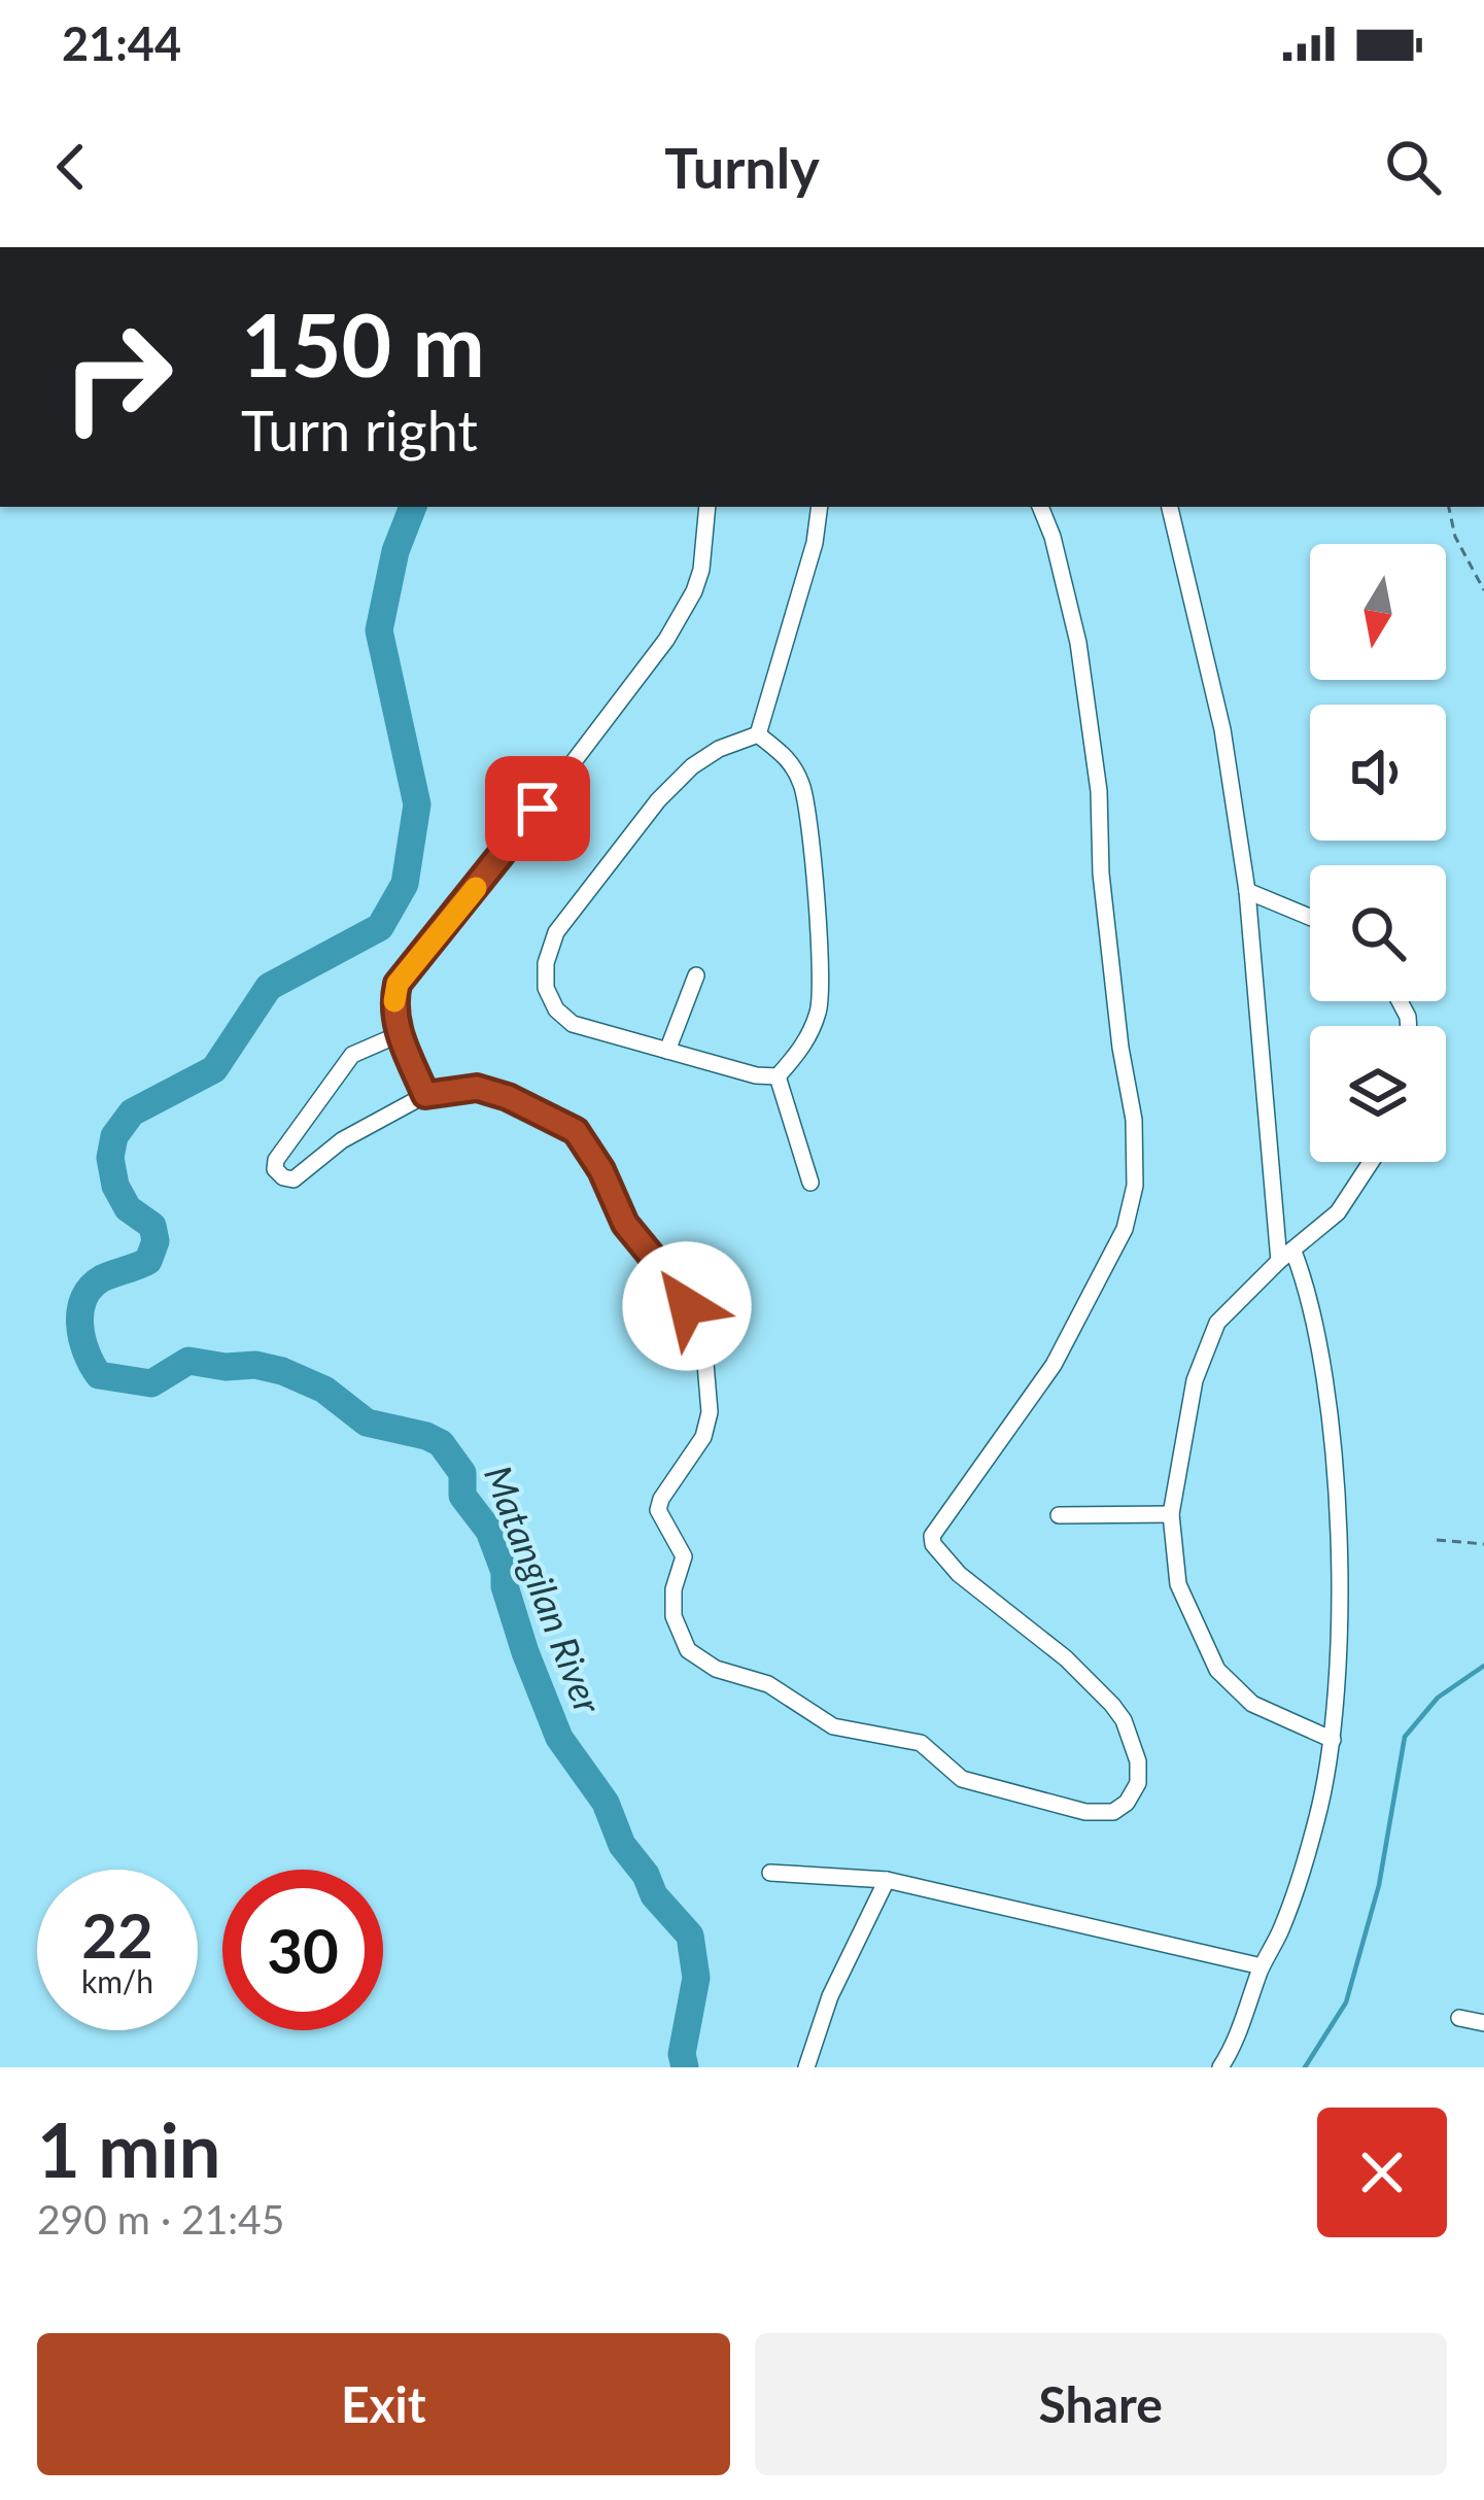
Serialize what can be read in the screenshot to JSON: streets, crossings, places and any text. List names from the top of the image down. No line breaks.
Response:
{"water":["Matangilan River"],"north":"bottom","page":{"status":"21:44","header":"Turnly","turn":["150 m","Turn right"],"speed":"22 km/h","limit":"30","heading":["1 min","290 m · 21:45"],"buttons":["Exit","Share"]}}
